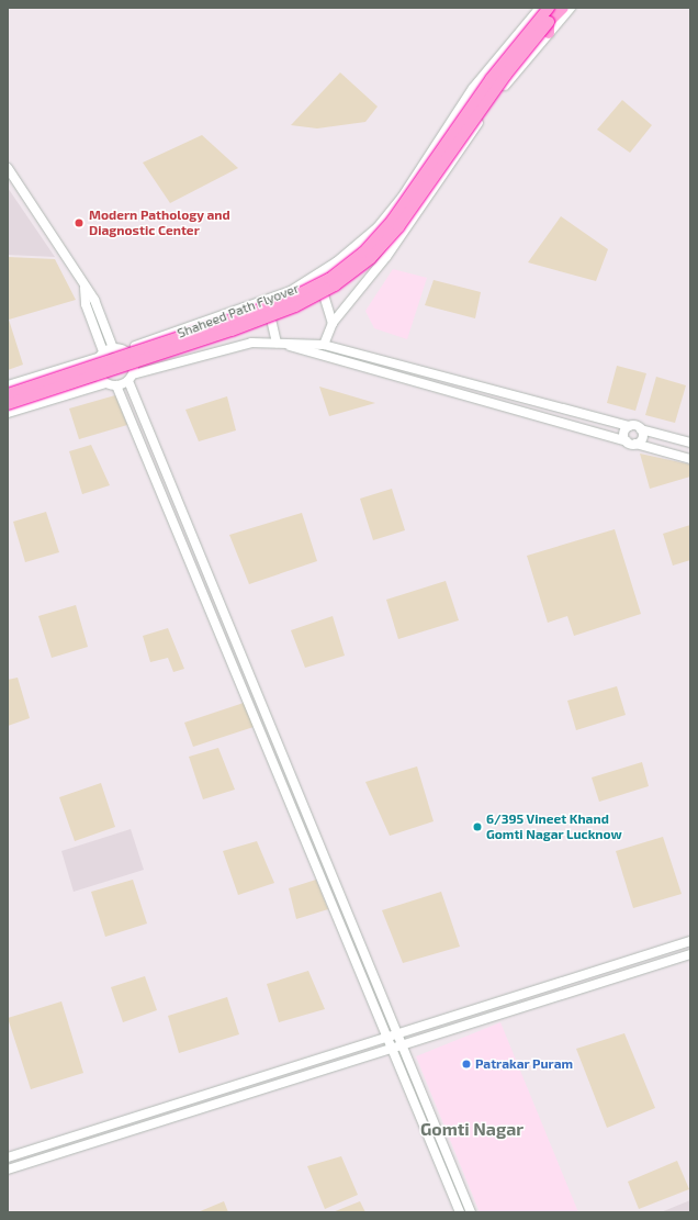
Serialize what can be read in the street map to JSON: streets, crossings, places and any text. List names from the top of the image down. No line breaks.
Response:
{"streets":{"highway":["Shaheed Path Flyover"]},"districts":["Gomti Nagar"],"places":["Modern Pathology and Diagnostic Center","6/395 Vineet Khand Gomti Nagar Lucknow","Patrakar Puram"]}
